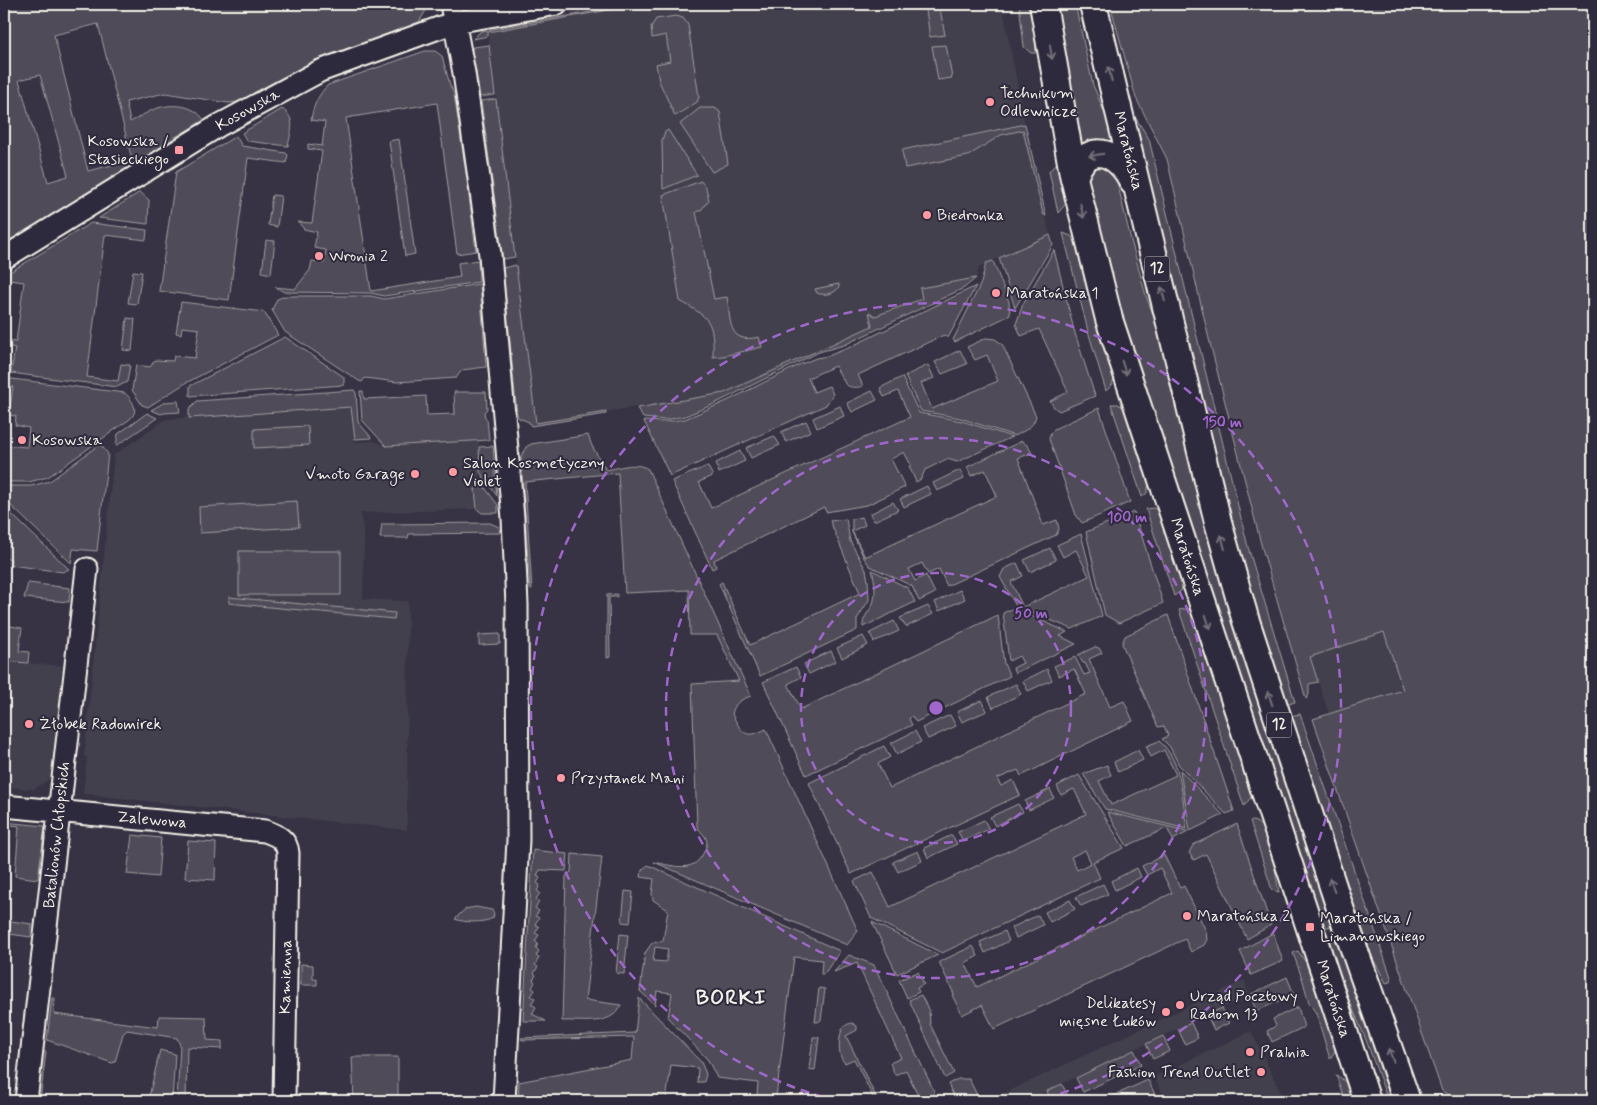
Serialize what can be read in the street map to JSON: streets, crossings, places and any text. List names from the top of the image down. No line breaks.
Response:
{"streets":{"main road":["Maratońska","12"],"street":["Kosowska","Zalewowa","Batalionów Chłopskich","Kamienna"]},"crossings":[["Zalewowa","Batalionów Chłopskich"],["Zalewowa","Kamienna"]],"districts":["BORKI"],"places":{"other":["Technikum Odlewnicze","Biedronka","Wronia 2","Maratońska 1","Kosowska","Salon Kosmetyczny Violet","Vmoto Garage","Żłobek Radomirek","Przystanek Mani","Maratońska 2","Urząd Pocztowy Radom 13","Delikatesy mięsne Łuków","Pralnia","Fashion Trend Outlet"],"transit":["Kosowska / Stasieckiego","Maratońska / Limanowskiego"]},"rings":["150 m","100 m","50 m"]}
